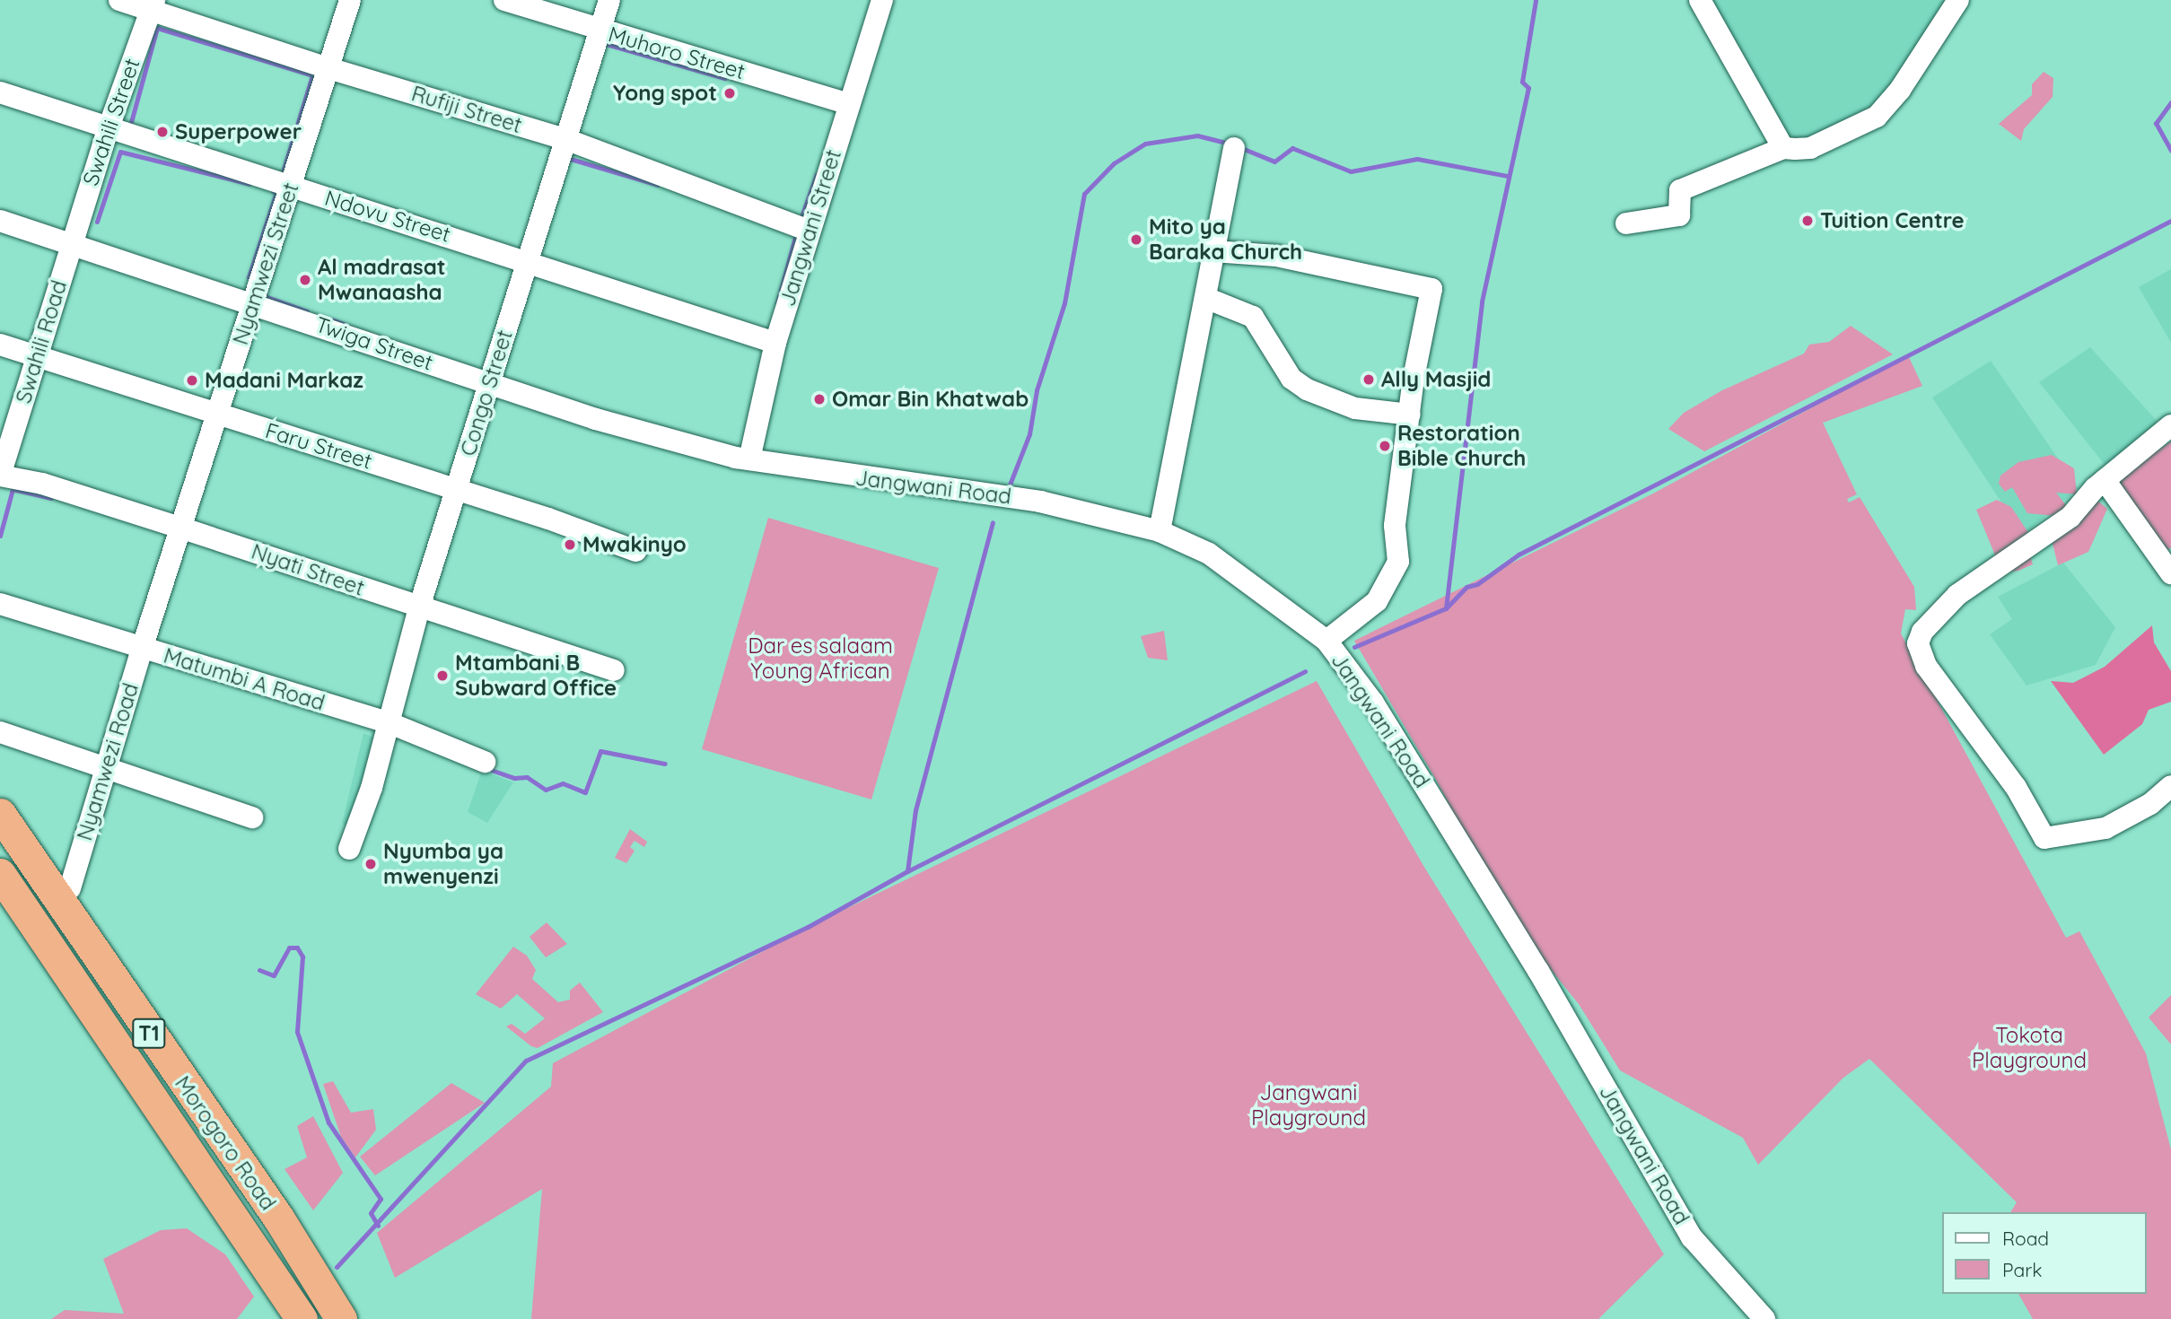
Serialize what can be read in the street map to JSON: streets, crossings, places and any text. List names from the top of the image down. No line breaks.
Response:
{"streets":{"highway":["T1","Morogoro Road"],"street":["Muhoro Street","Rufiji Street","Swahili Street","Ndovu Street","Jangwani Street","Nyamwezi Street","Swahili Road","Twiga Street","Congo Street","Faru Street","Jangwani Road","Nyati Street","Matumbi A Road","Nyamwezi Road"]},"crossings":[["Muhoro Street","Jangwani Street"],["Muhoro Street","Congo Street"],["Rufiji Street","Swahili Street"],["Rufiji Street","Jangwani Street"],["Rufiji Street","Nyamwezi Street"],["Rufiji Street","Congo Street"],["Swahili Street","Ndovu Street"],["Swahili Street","Swahili Road"],["Swahili Street","Twiga Street"],["Ndovu Street","Jangwani Street"],["Ndovu Street","Nyamwezi Street"],["Ndovu Street","Congo Street"],["Jangwani Street","Twiga Street"],["Jangwani Street","Jangwani Road"],["Nyamwezi Street","Twiga Street"],["Nyamwezi Street","Faru Street"],["Nyamwezi Street","Nyati Street"],["Nyamwezi Street","Nyamwezi Road"],["Swahili Road","Twiga Street"],["Swahili Road","Faru Street"],["Swahili Road","Nyati Street"],["Twiga Street","Congo Street"],["Twiga Street","Jangwani Road"],["Congo Street","Faru Street"],["Congo Street","Nyati Street"],["Congo Street","Matumbi A Road"],["Nyati Street","Nyamwezi Road"],["Matumbi A Road","Nyamwezi Road"]],"parks":["Dar es salaam Young African","Tokota Playground","Jangwani Playground"],"places":["Yong spot","Superpower","Tuition Centre","Mito ya Baraka Church","Al madrasat Mwanaasha","Ally Masjid","Madani Markaz","Omar Bin Khatwab","Restoration Bible Church","Mwakinyo","Mtambani B Subward Office","Nyumba ya mwenyenzi"],"legend":["Road","Park"]}
